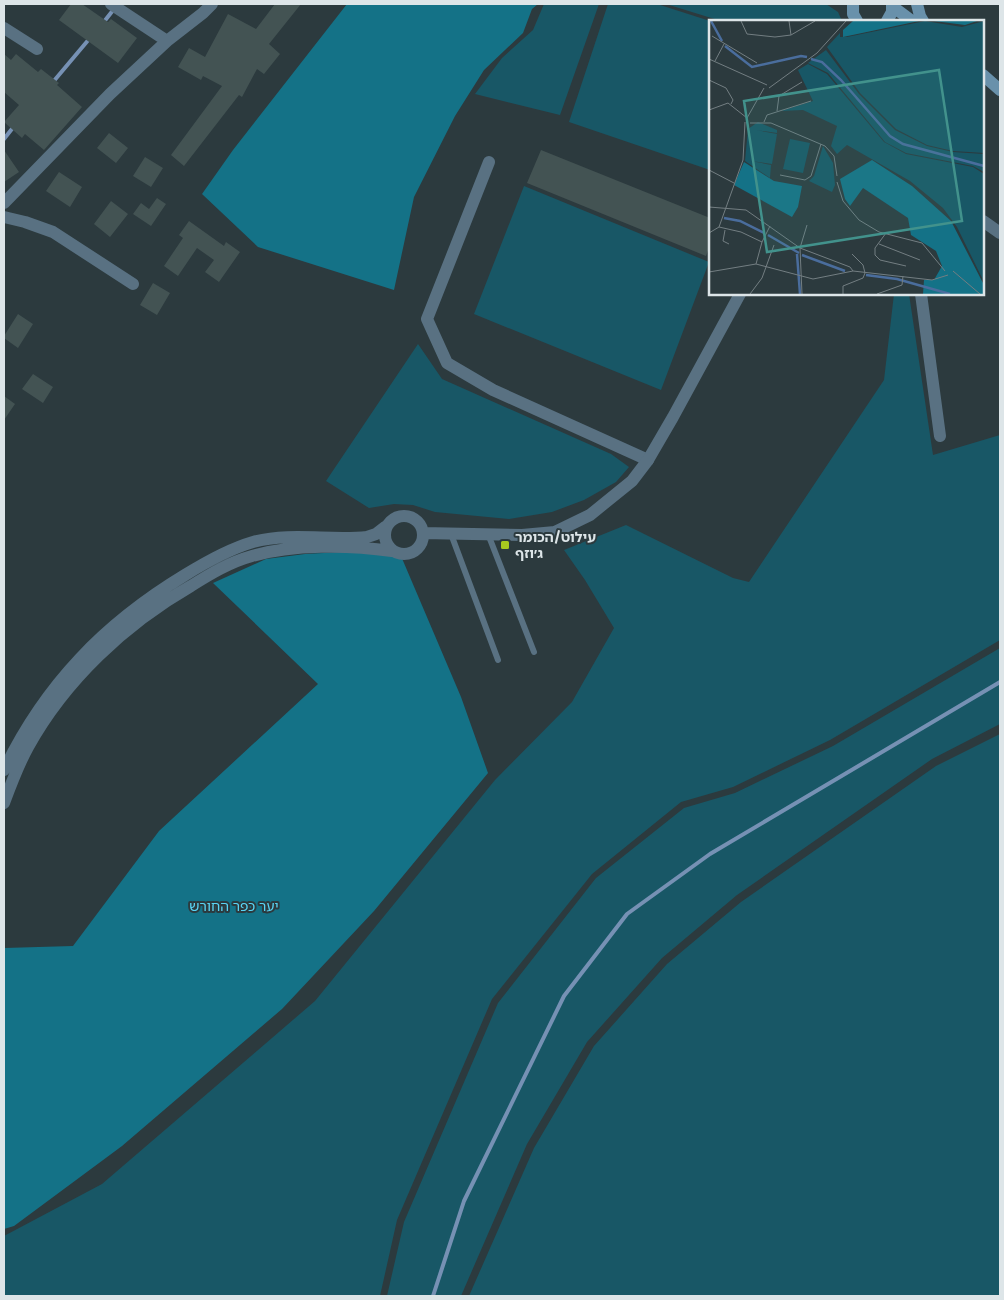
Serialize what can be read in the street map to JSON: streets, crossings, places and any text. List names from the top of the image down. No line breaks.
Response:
{"parks":["יער כפר החורש"],"places":{"transit":["עילוט/הכומר ג׳וזף"]}}
